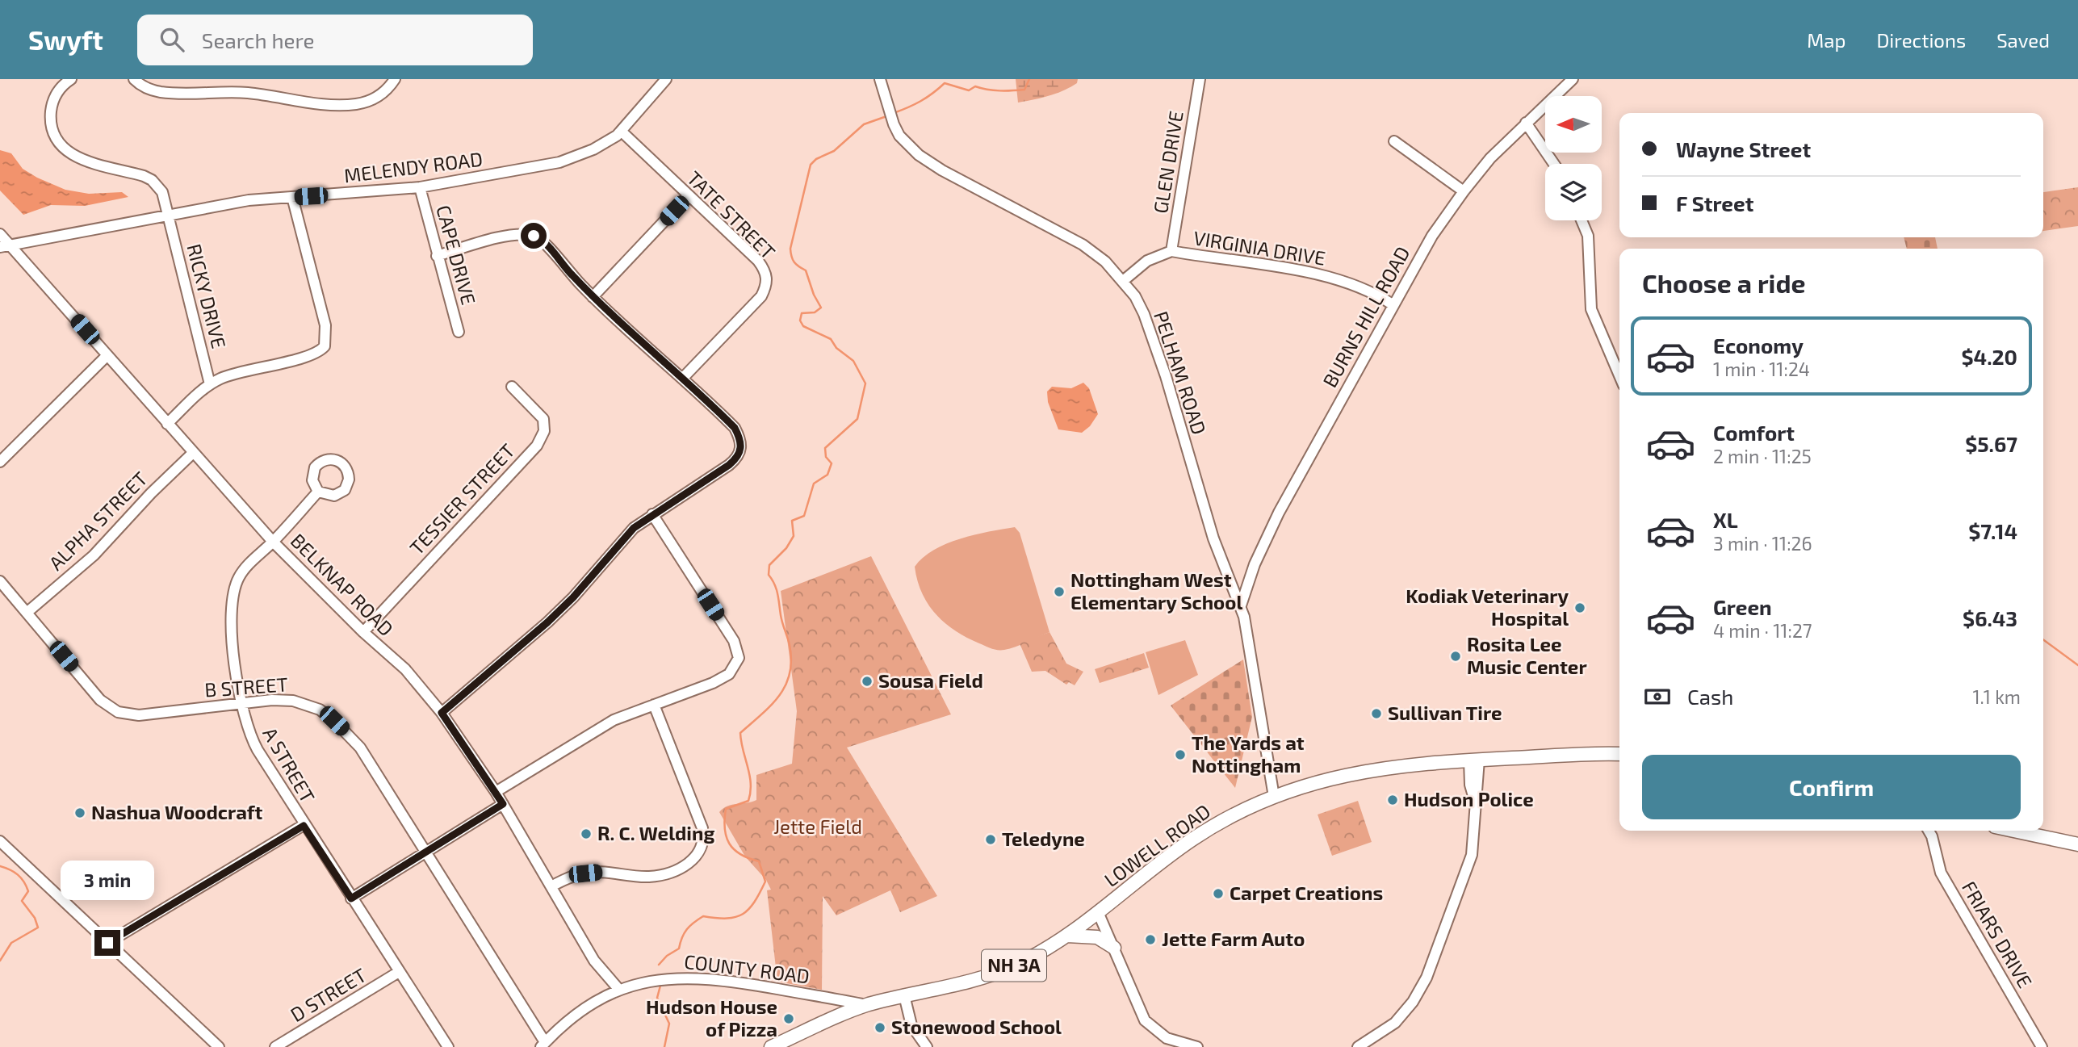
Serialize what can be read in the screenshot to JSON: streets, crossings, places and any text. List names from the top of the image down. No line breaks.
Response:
{"streets":{"main road":["LOWELL ROAD","NH 3A"],"street":["GLEN DRIVE","MELENDY ROAD","TATE STREET","VIRGINIA DRIVE","CAPE DRIVE","RICKY DRIVE","BURNS HILL ROAD","PELHAM ROAD","TESSIER STREET","ALPHA STREET","BELKNAP ROAD","B STREET","A STREET","FRIARS DRIVE","COUNTY ROAD","D STREET"]},"crossings":[["GLEN DRIVE","VIRGINIA DRIVE"],["MELENDY ROAD","TATE STREET"],["MELENDY ROAD","CAPE DRIVE"],["MELENDY ROAD","RICKY DRIVE"],["MELENDY ROAD","BELKNAP ROAD"],["VIRGINIA DRIVE","BURNS HILL ROAD"],["VIRGINIA DRIVE","PELHAM ROAD"],["BURNS HILL ROAD","PELHAM ROAD"],["PELHAM ROAD","LOWELL ROAD"],["TESSIER STREET","BELKNAP ROAD"],["ALPHA STREET","BELKNAP ROAD"],["ALPHA STREET","B STREET"],["BELKNAP ROAD","A STREET"],["BELKNAP ROAD","COUNTY ROAD"],["B STREET","A STREET"],["B STREET","COUNTY ROAD"],["A STREET","D STREET"],["LOWELL ROAD","COUNTY ROAD"]],"parks":["Jette Field"],"places":["Nottingham West Elementary School","Kodiak Veterinary Hospital","Rosita Lee Music Center","Sousa Field","Sullivan Tire","The Yards at Nottingham","Hudson Police","Nashua Woodcraft","R. C. Welding","Teledyne","Carpet Creations","Jette Farm Auto","Hudson House of Pizza","Stonewood School"],"north":"left","page":{"header":"Swyft","search":"Search here","nav":["Map","Directions","Saved"],"banner":["Wayne Street","F Street"],"heading":"Choose a ride","list":[{"name":"Economy","note":"1 min · 11:24","value":"$4.20"},{"name":"Comfort","note":"2 min · 11:25","value":"$5.67"},{"name":"XL","note":"3 min · 11:26","value":"$7.14"},{"name":"Green","note":"4 min · 11:27","value":"$6.43"}],"pay":["Cash","1.1 km"],"buttons":"Confirm","bubble":"3 min"}}
